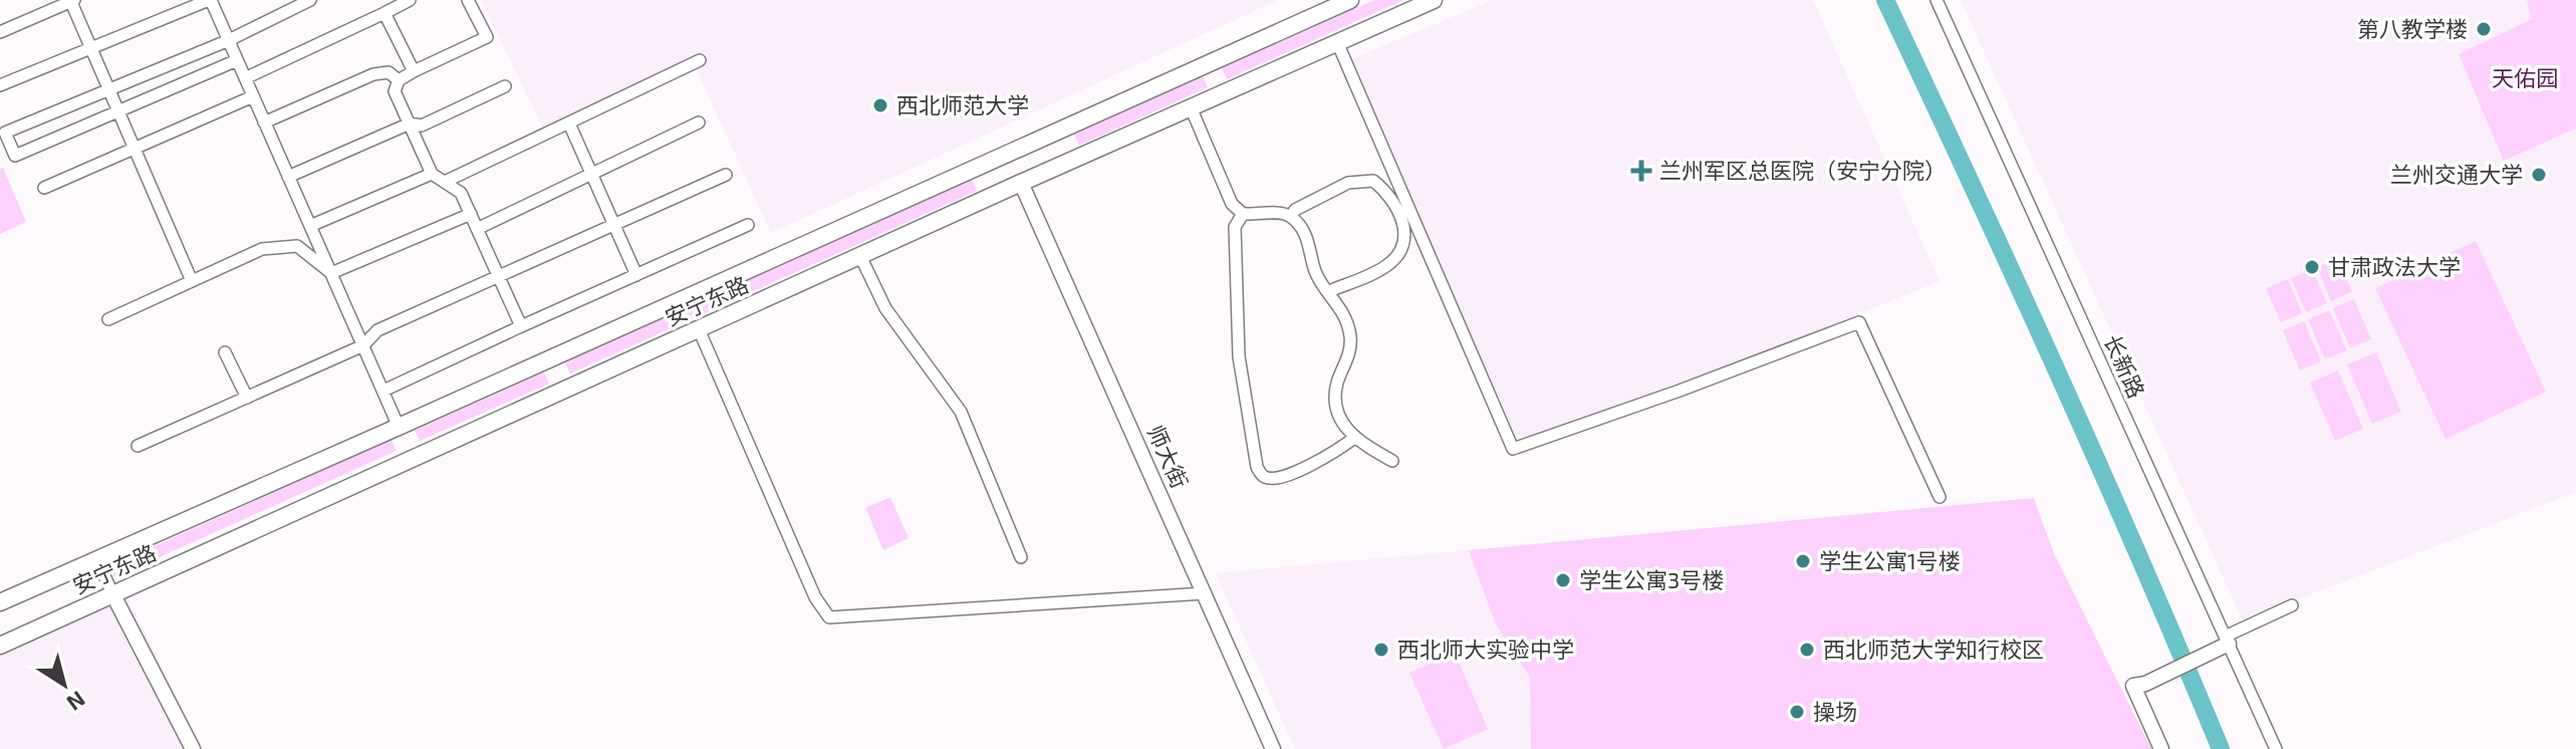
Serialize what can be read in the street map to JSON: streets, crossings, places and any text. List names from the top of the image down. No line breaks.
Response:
{"streets":{"main road":["安宁东路"],"street":["长新路","师大街"]},"crossings":[["安宁东路","师大街"]],"parks":["天佑园"],"places":{"other":["第八教学楼","西北师范大学","兰州交通大学","甘肃政法大学","学生公寓1号楼","学生公寓3号楼","西北师大实验中学","西北师范大学知行校区","操场"],"health":["兰州军区总医院（安宁分院）"]},"north":"bottom right"}
